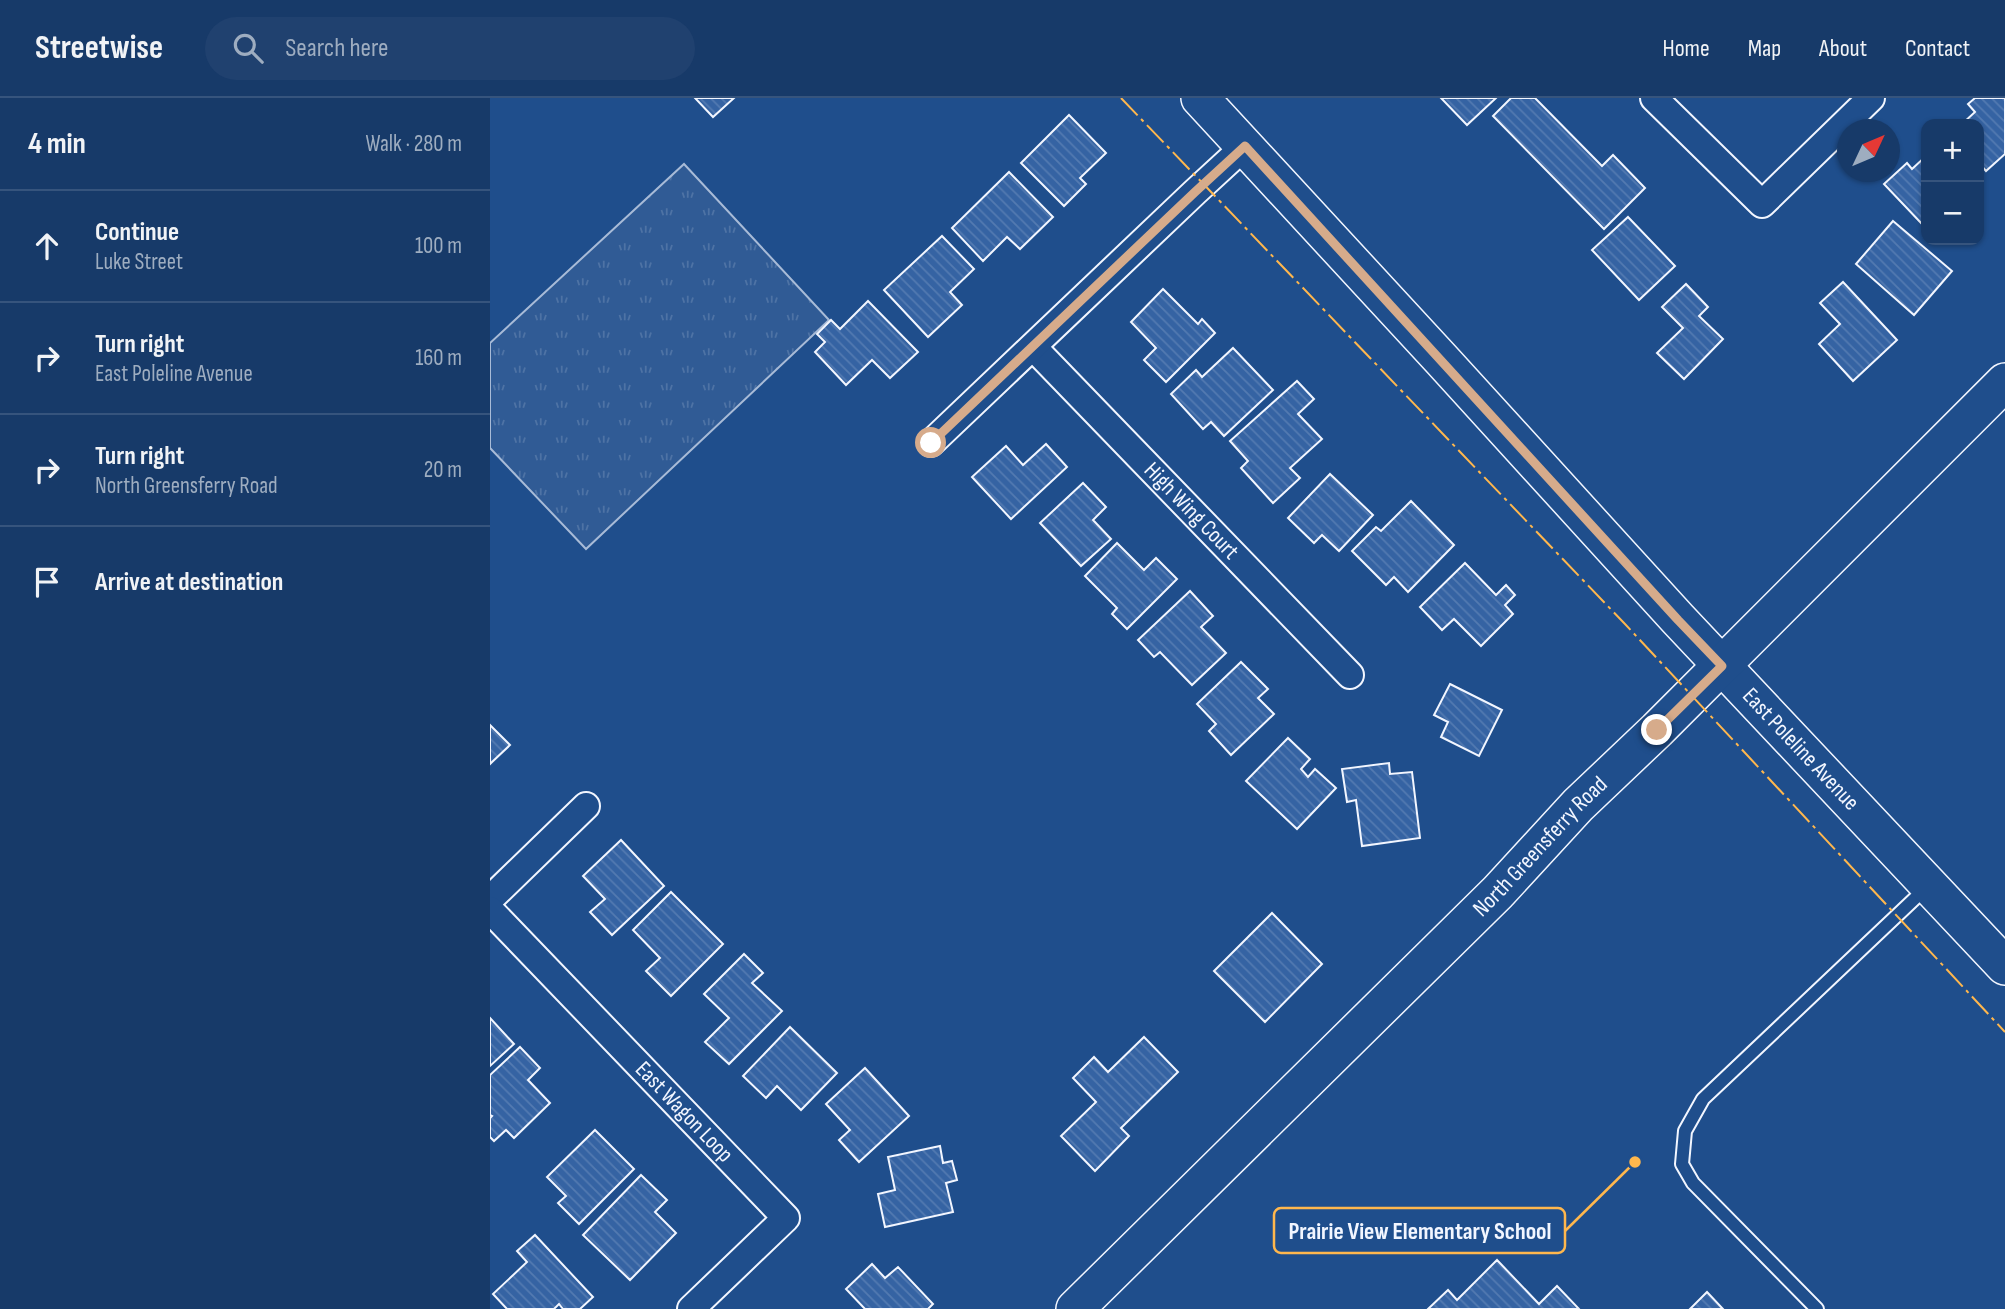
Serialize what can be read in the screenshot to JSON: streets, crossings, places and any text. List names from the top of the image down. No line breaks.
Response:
{"streets":{"main road":["East Poleline Avenue","North Greensferry Road"],"street":["High Wing Court","East Wagon Loop"]},"crossings":[["East Poleline Avenue","North Greensferry Road"]],"places":["Prairie View Elementary School"],"north":"top right","page":{"header":"Streetwise","search":"Search here","nav":["Home","Map","About","Contact"],"heading":["4 min","Walk · 280 m"],"map_buttons":["+","−"],"list":[["Continue","Luke Street","100 m"],["Turn right","East Poleline Avenue","160 m"],["Turn right","North Greensferry Road","20 m"],"Arrive at destination"]}}
